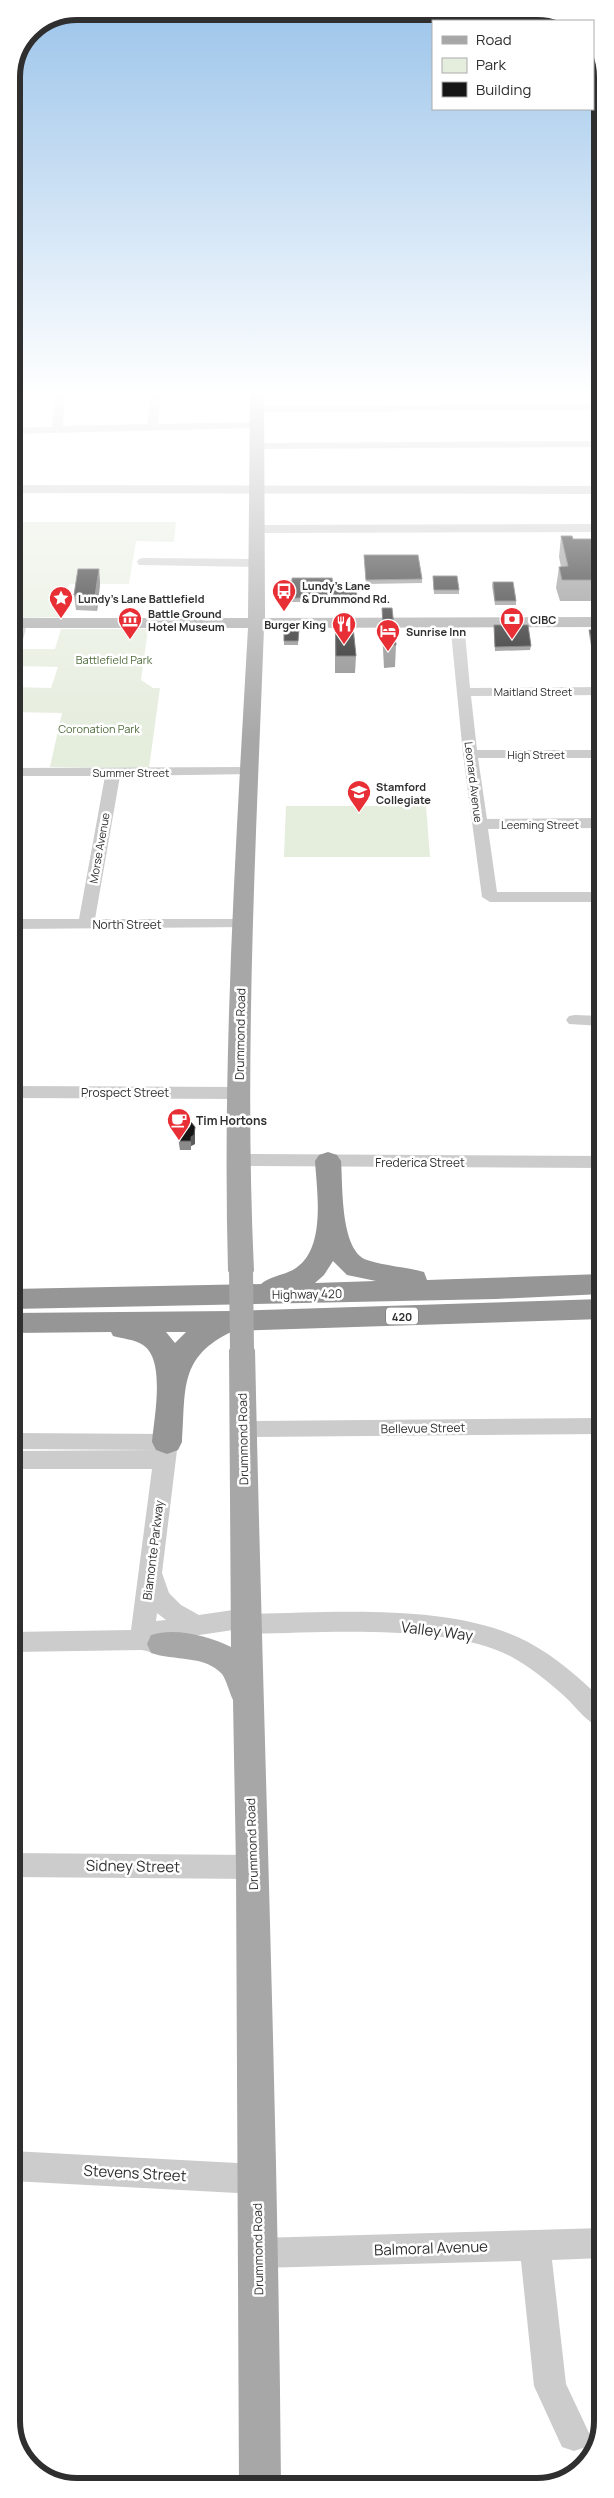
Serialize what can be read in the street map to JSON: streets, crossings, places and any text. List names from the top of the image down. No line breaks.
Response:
{"streets":{"highway":["Highway 420","420"],"main road":["Drummond Road"],"street":["Maitland Street","High Street","Summer Street","Leonard Avenue","Leeming Street","Morse Avenue","North Street","Prospect Street","Frederica Street","Bellevue Street","Biamonte Parkway","Valley Way","Sidney Street","Stevens Street","Balmoral Avenue"]},"crossings":[["Maitland Street","Leonard Avenue"],["High Street","Leonard Avenue"],["Summer Street","Morse Avenue"],["Summer Street","Drummond Road"],["Leonard Avenue","Leeming Street"],["Morse Avenue","North Street"],["North Street","Drummond Road"],["Drummond Road","Prospect Street"],["Drummond Road","Frederica Street"],["Drummond Road","Highway 420"],["Drummond Road","Bellevue Street"],["Drummond Road","Valley Way"],["Drummond Road","Sidney Street"],["Drummond Road","Stevens Street"],["Drummond Road","Balmoral Avenue"],["Biamonte Parkway","Valley Way"]],"parks":["Battlefield Park","Coronation Park"],"places":{"bus stop":["Lundy's Lane & Drummond Rd."],"place":["Lundy's Lane Battlefield"],"museum":["Battle Ground Hotel Museum"],"bank":["CIBC"],"restaurant":["Burger King"],"hotel":["Sunrise Inn"],"school or university":["Stamford Collegiate"],"cafe":["Tim Hortons"]},"legend":["Road","Park","Building"]}
